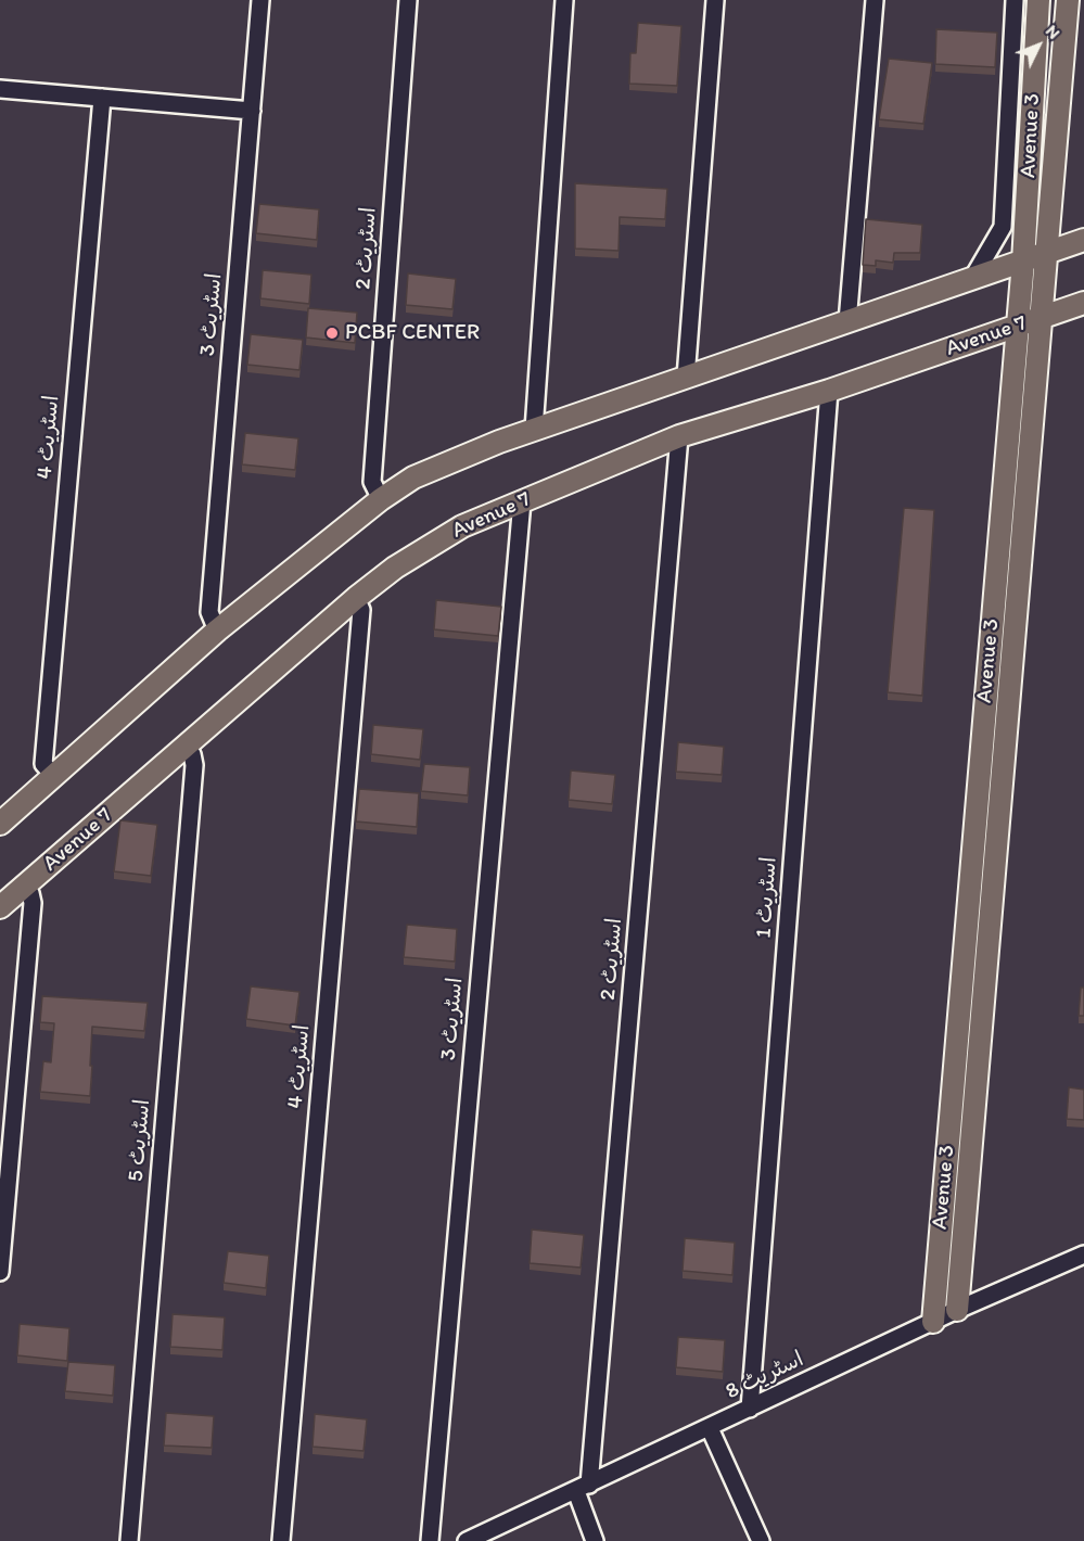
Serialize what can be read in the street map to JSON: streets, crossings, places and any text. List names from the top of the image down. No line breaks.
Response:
{"streets":{"main road":["Avenue 3","Avenue 7"],"street":["اسٹریٹ 2","اسٹریٹ 3","اسٹریٹ 4","اسٹریٹ 1","اسٹریٹ 5","اسٹریٹ 8"]},"crossings":[["Avenue 3","Avenue 7"],["Avenue 3","اسٹریٹ 8"],["اسٹریٹ 2","Avenue 7"],["اسٹریٹ 2","اسٹریٹ 8"],["اسٹریٹ 3","Avenue 7"],["Avenue 7","اسٹریٹ 4"],["Avenue 7","اسٹریٹ 1"],["Avenue 7","اسٹریٹ 5"],["اسٹریٹ 1","اسٹریٹ 8"]],"places":["PCBF CENTER"],"north":"top right"}
